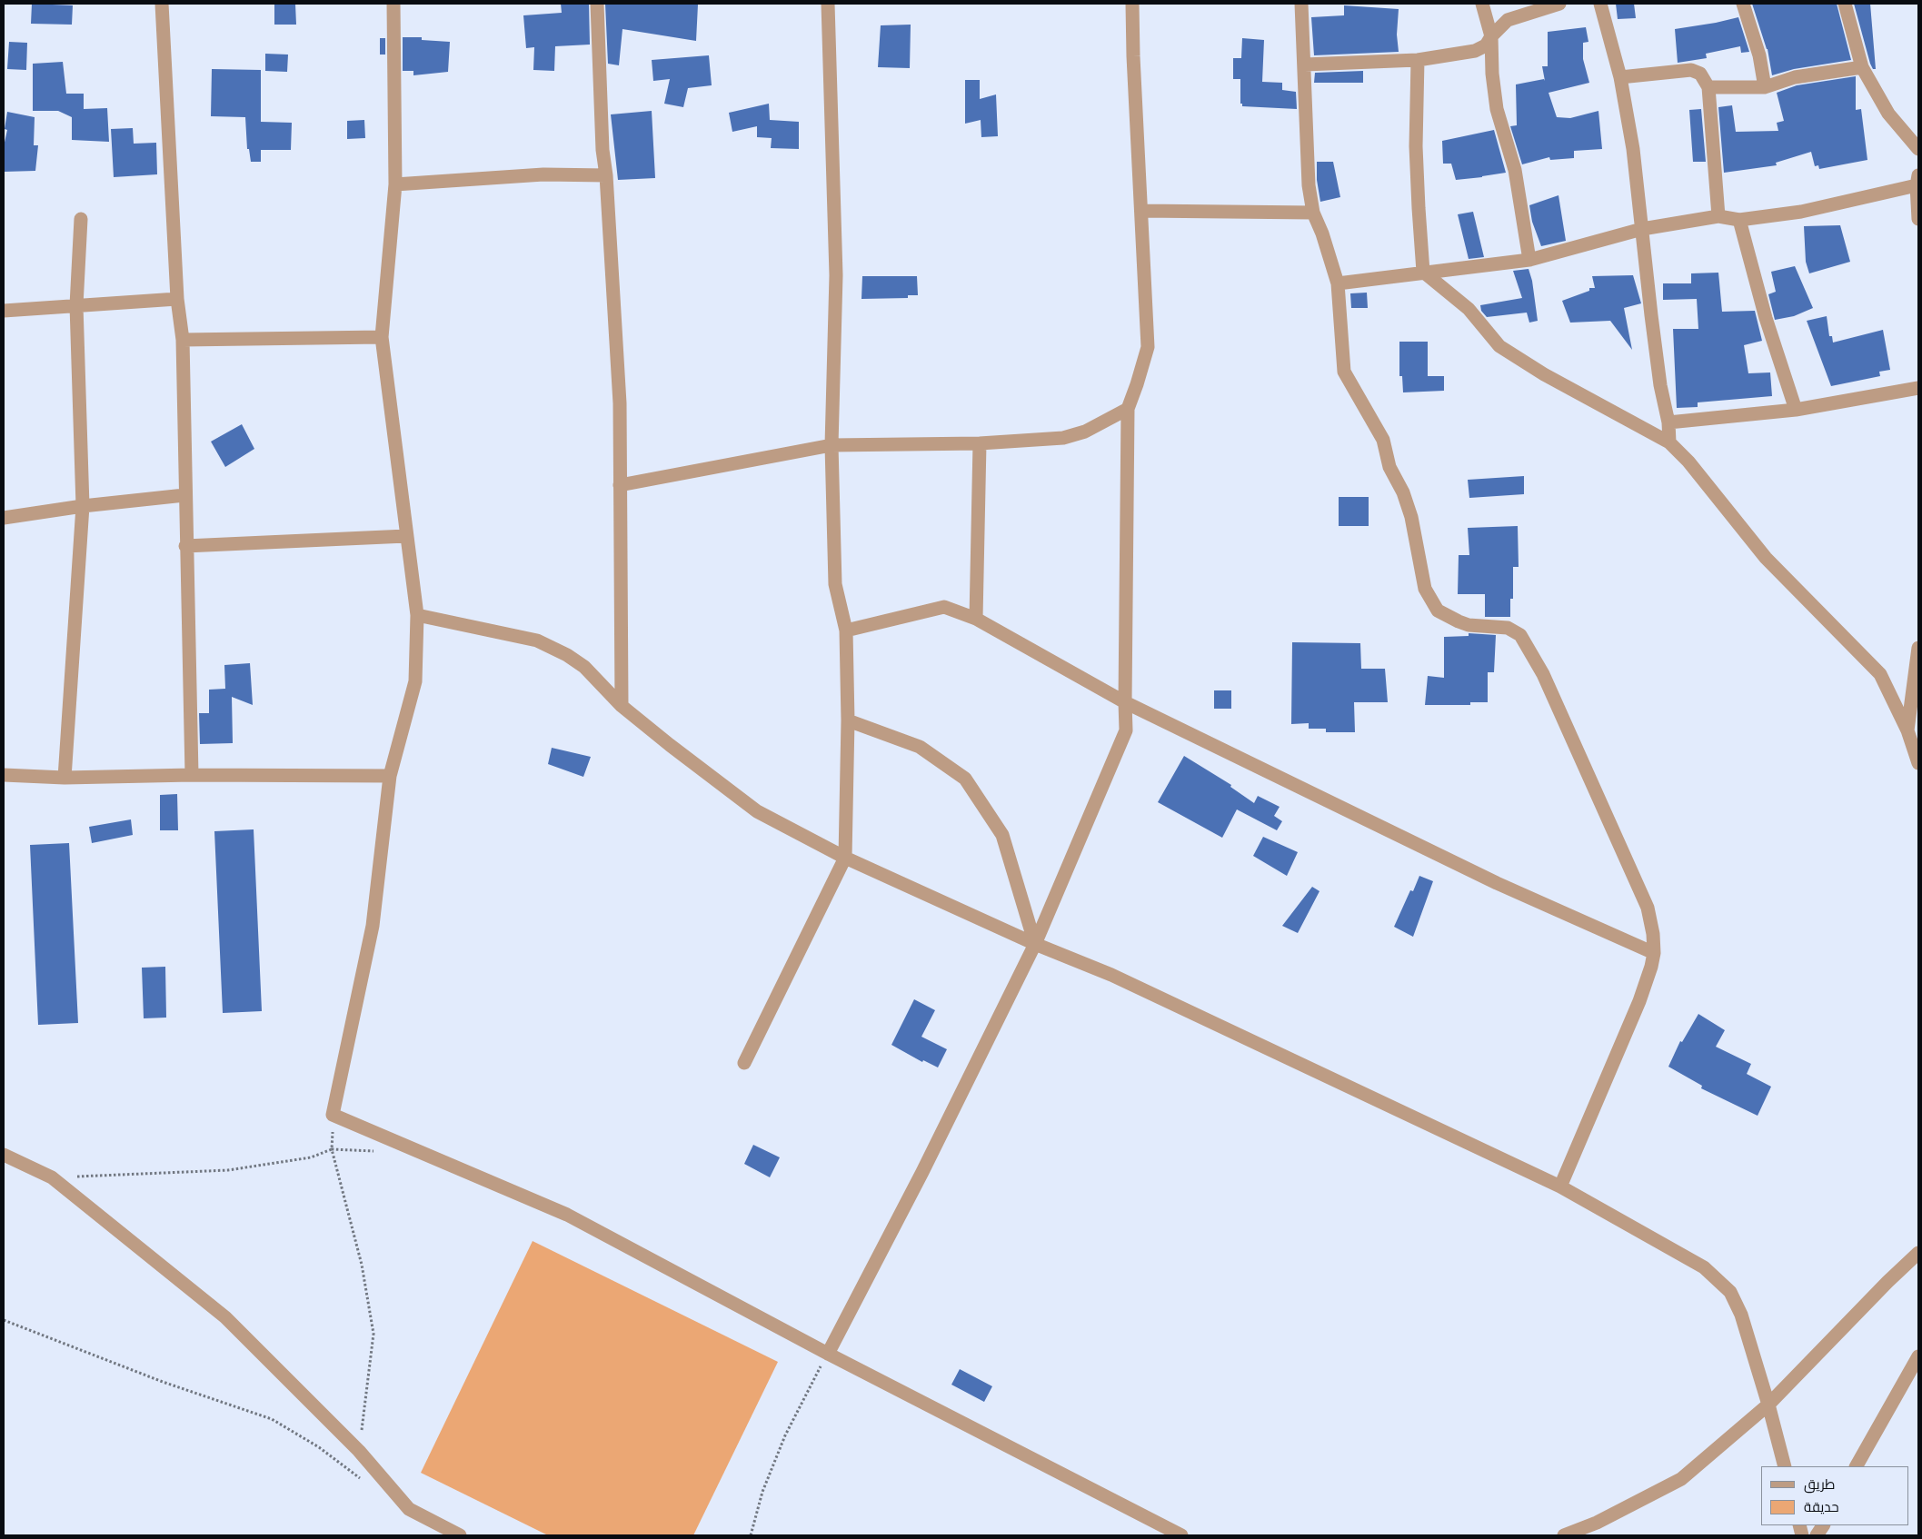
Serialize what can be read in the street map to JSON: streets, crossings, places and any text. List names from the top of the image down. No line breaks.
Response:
{"legend":["طريق","حديقة"]}
